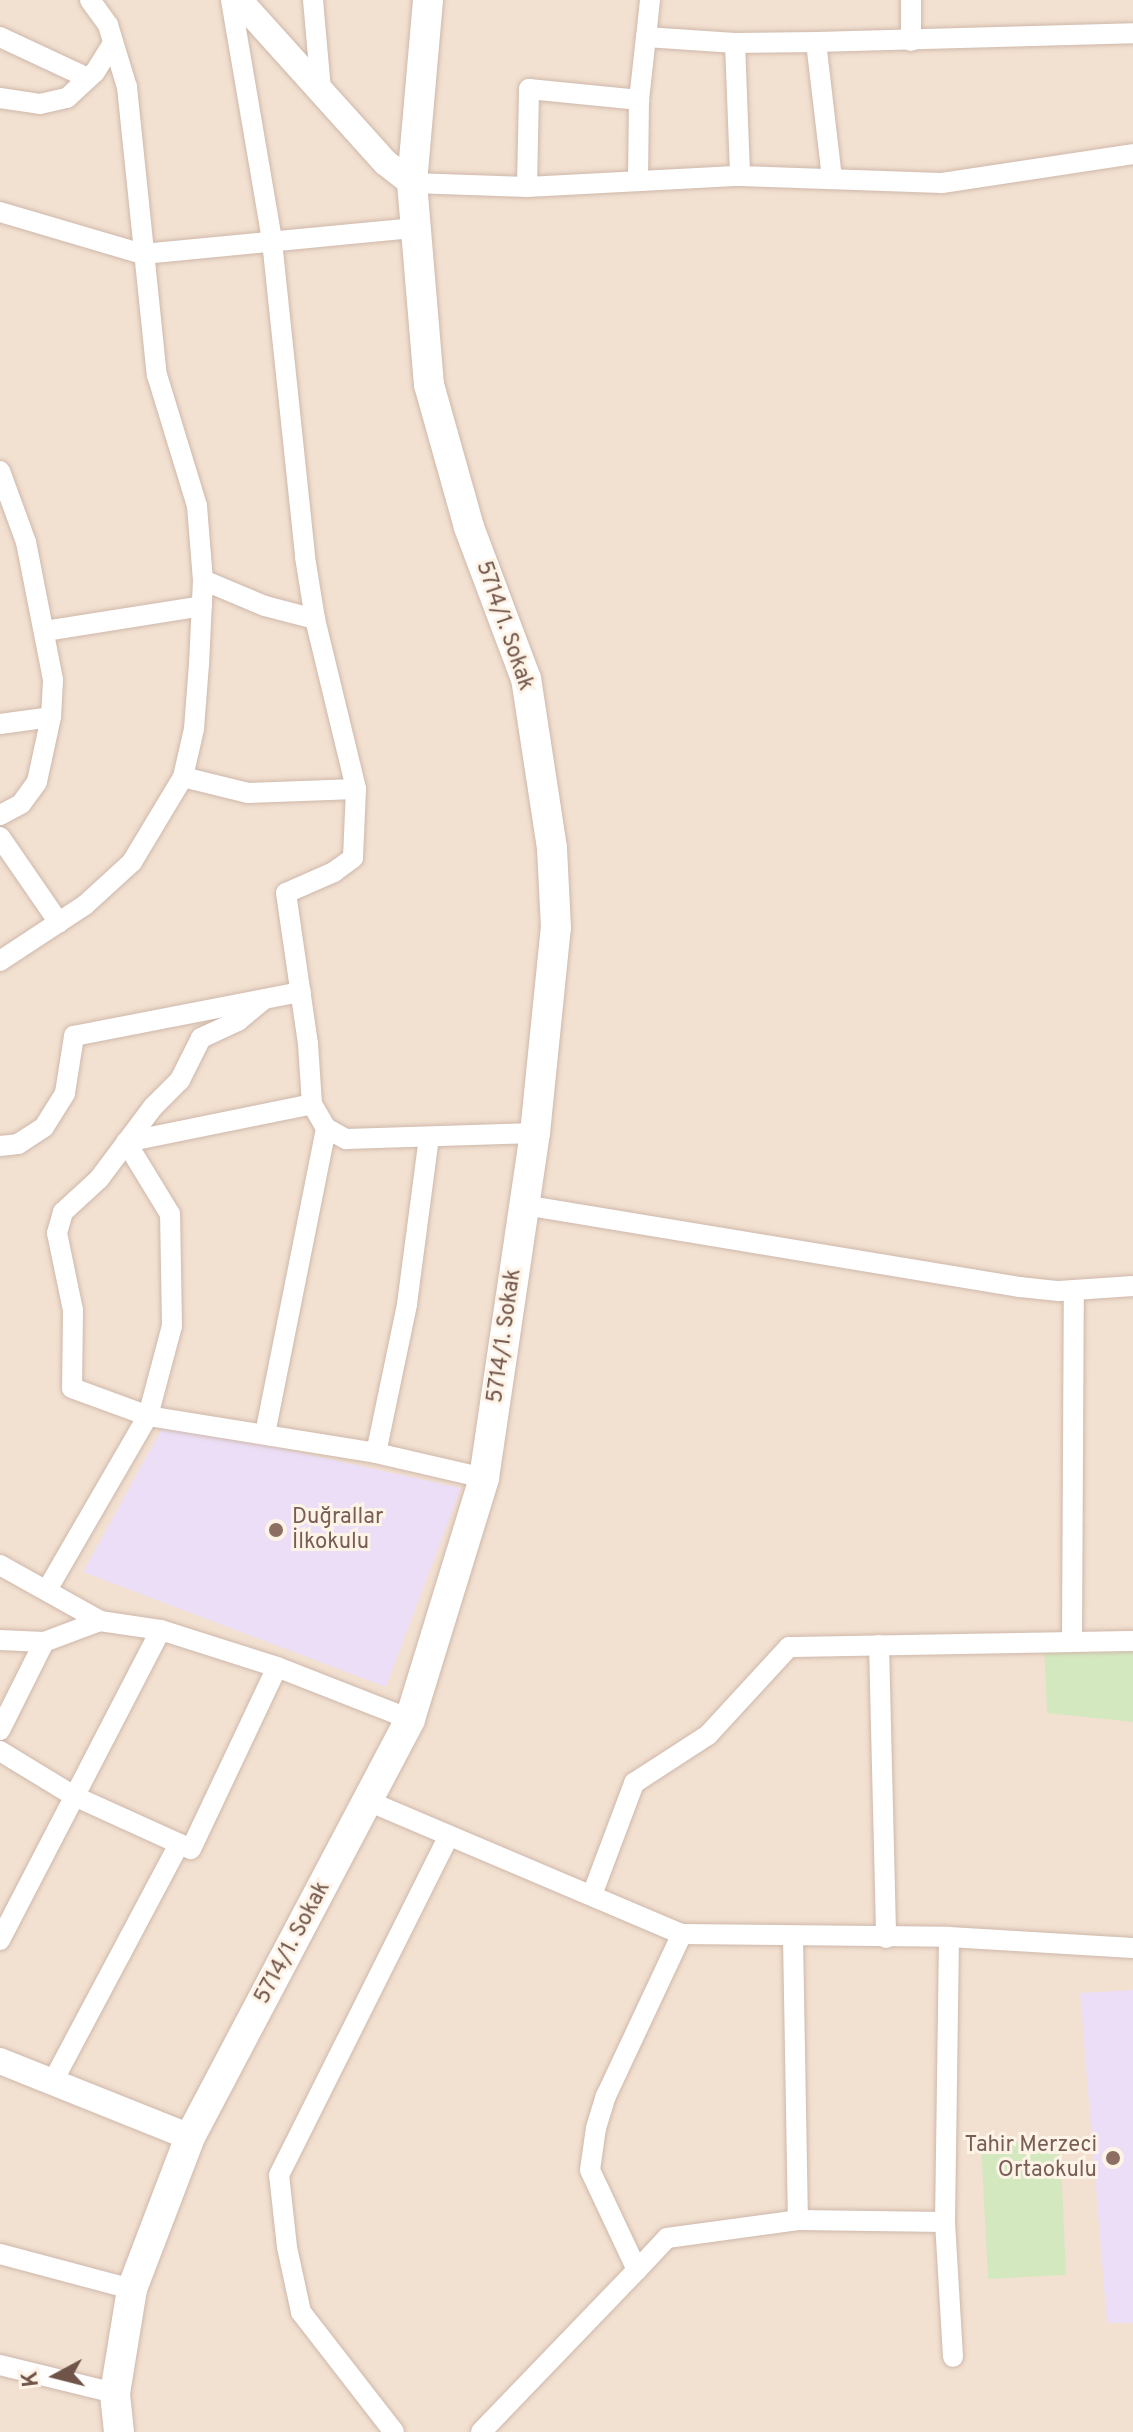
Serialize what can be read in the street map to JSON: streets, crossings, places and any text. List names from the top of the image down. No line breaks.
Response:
{"streets":{"main road":["5714/1. Sokak"]},"places":["Duğrallar İlkokulu","Tahir Merzeci Ortaokulu"],"north":"left"}
